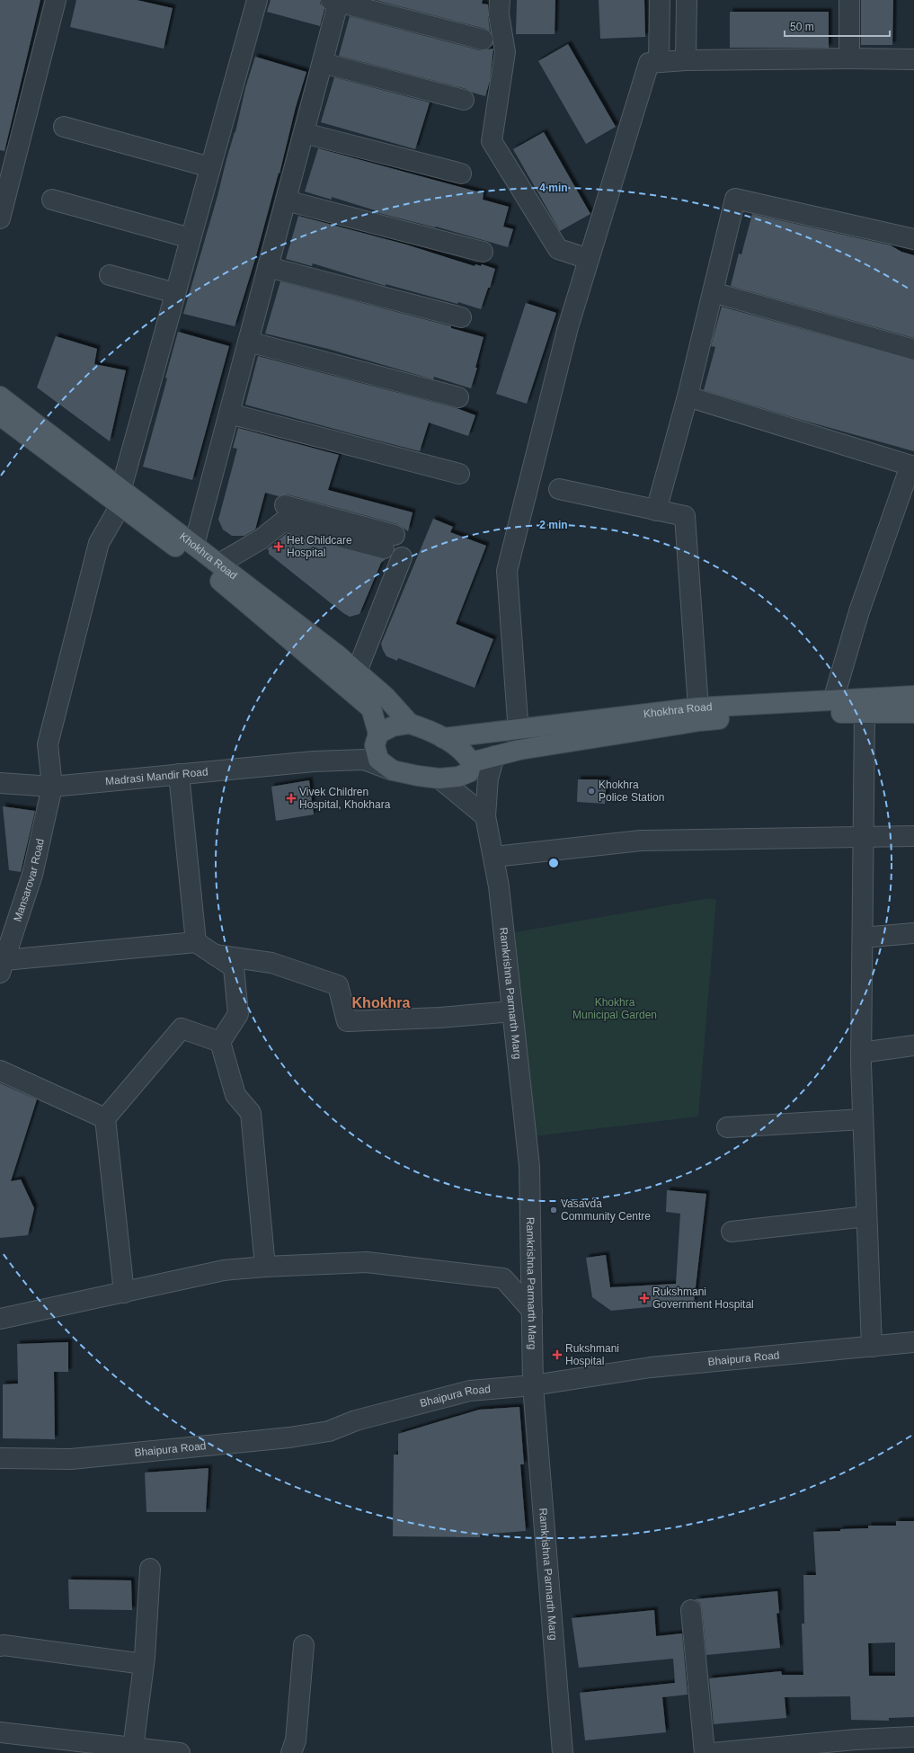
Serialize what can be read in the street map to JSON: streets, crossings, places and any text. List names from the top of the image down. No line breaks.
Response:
{"streets":{"main road":["Khokhra Road"],"street":["Madrasi Mandir Road","Mansarovar Road","Ramkrishna Parmarth Marg","Bhaipura Road"]},"crossings":[["Khokhra Road","Mansarovar Road"],["Khokhra Road","Ramkrishna Parmarth Marg"],["Madrasi Mandir Road","Mansarovar Road"],["Ramkrishna Parmarth Marg","Bhaipura Road"]],"districts":["Khokhra"],"parks":["Khokhra Municipal Garden"],"places":{"health":["Het Childcare Hospital","Vivek Children Hospital, Khokhara","Rukshmani Government Hospital","Rukshmani Hospital"],"other":["Khokhra Police Station","Vasavda Community Centre"]},"scale_bar":"50 m","rings":["4 min","2 min"]}
